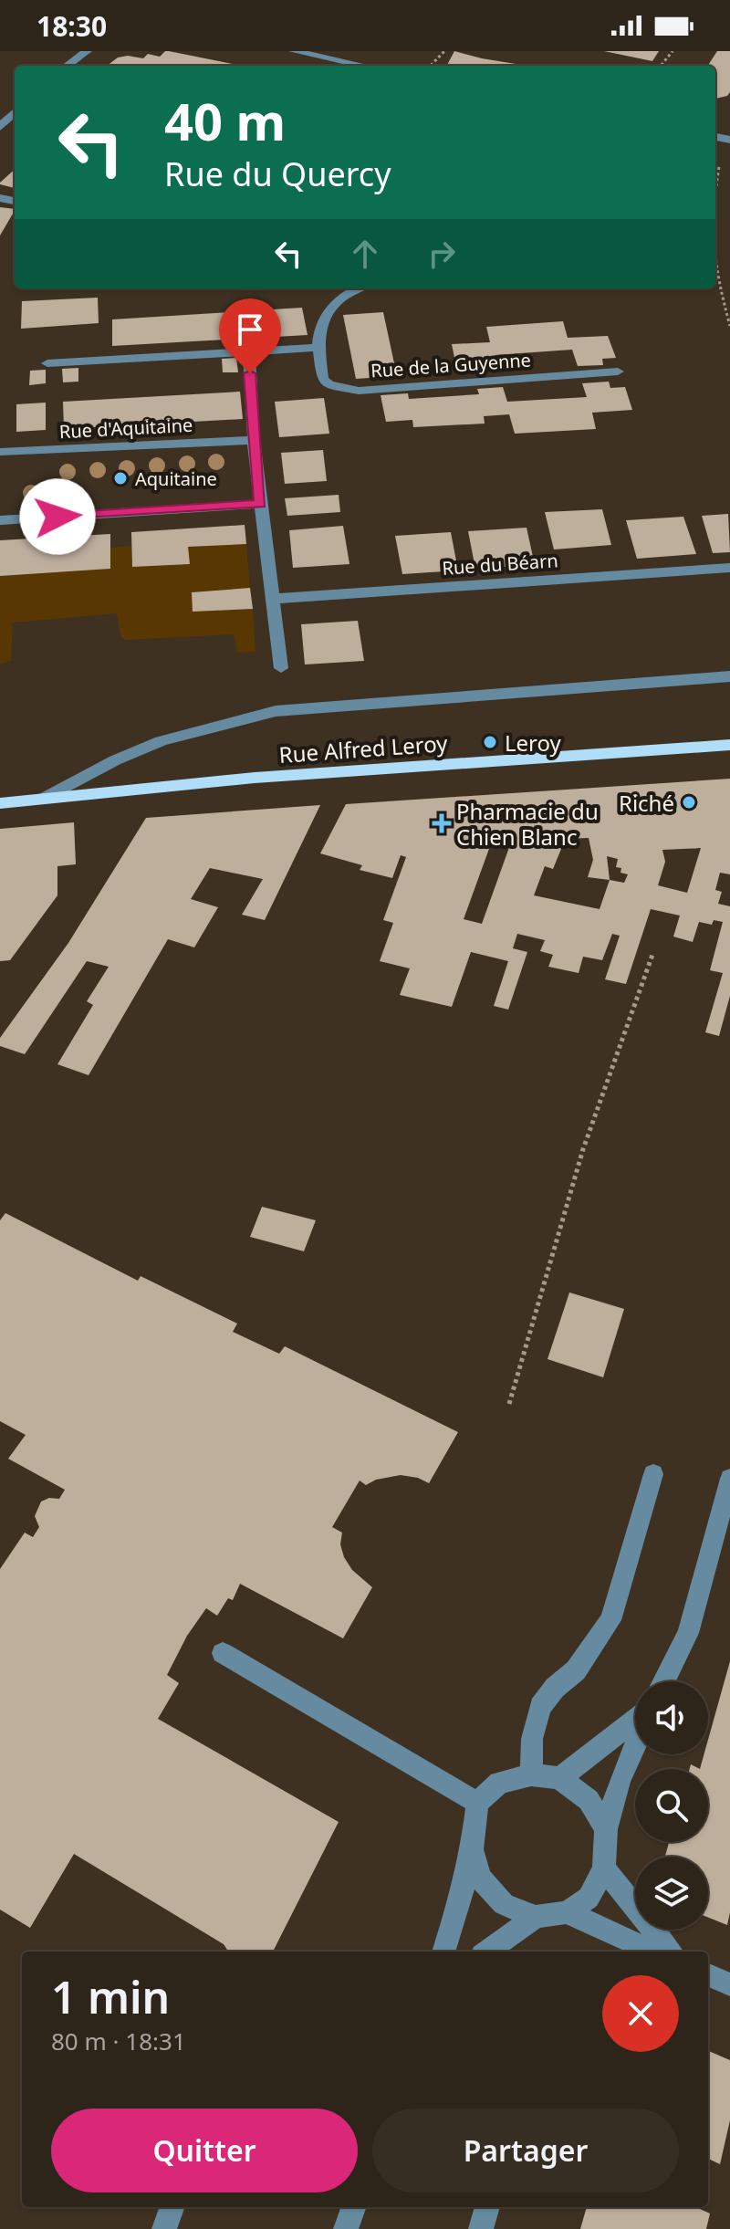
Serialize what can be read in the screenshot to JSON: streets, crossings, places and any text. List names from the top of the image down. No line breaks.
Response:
{"streets":{"main road":["Rue Alfred Leroy"],"street":["Rue de la Guyenne","Rue d'Aquitaine","Rue du Béarn"]},"places":{"other":["Aquitaine","Leroy","Riché"],"health":["Pharmacie du Chien Blanc"]},"page":{"status":"18:30","turn":["40 m","Rue du Quercy"],"heading":["1 min","80 m · 18:31"],"buttons":["Quitter","Partager"]}}
